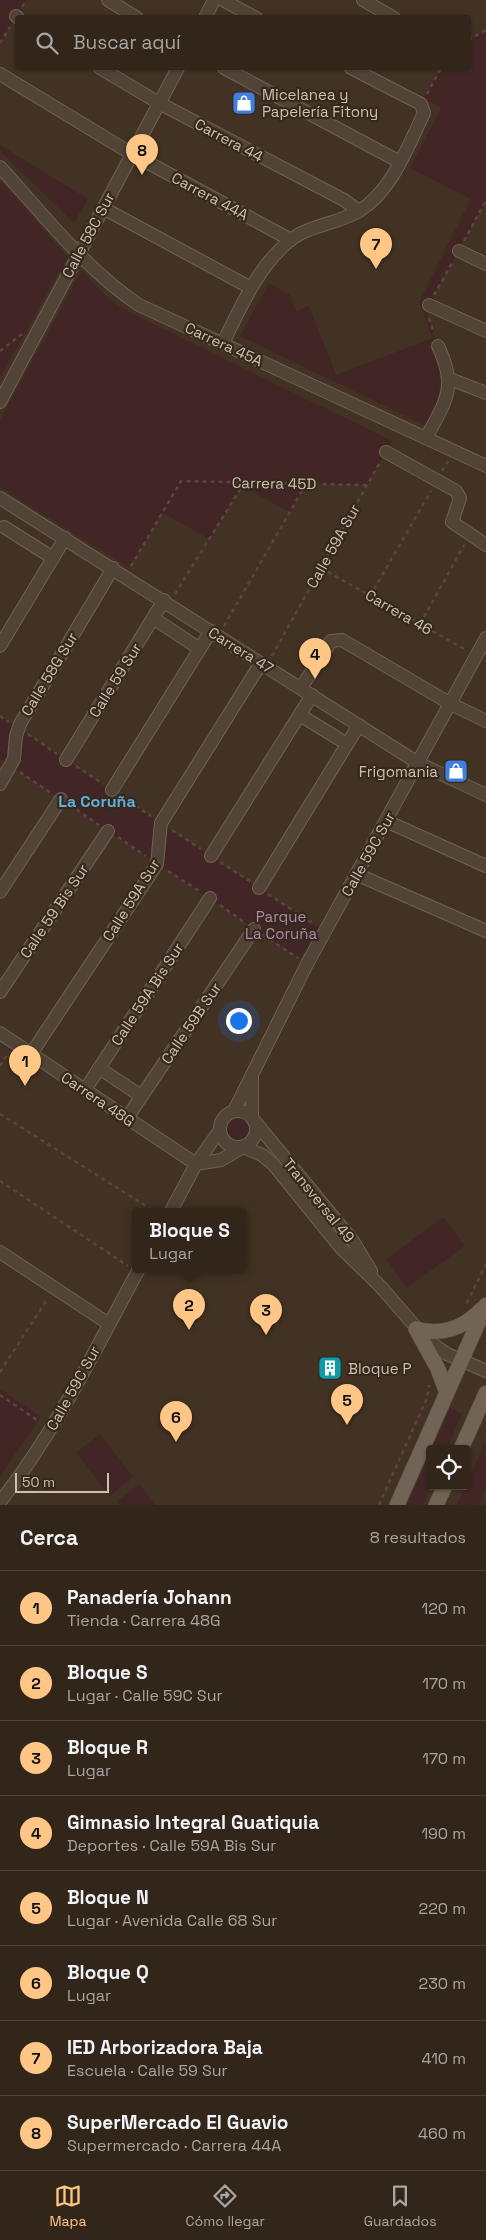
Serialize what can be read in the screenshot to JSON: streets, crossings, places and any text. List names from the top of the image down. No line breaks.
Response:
{"streets":{"street":["Carrera 44","Carrera 44A","Calle 58C Sur","Carrera 45A","Calle 59A Sur","Carrera 47","Calle 58G Sur","Calle 59 Sur","Calle 59C Sur","Calle 59 Bis Sur","Calle 59A Bis Sur","Calle 59B Sur","Carrera 48G","Transversal 49"],"path":["Carrera 45D","Carrera 46"]},"crossings":[["Carrera 44","Calle 58C Sur"],["Carrera 44A","Calle 58C Sur"],["Calle 58C Sur","Carrera 45A"],["Carrera 45D","Calle 59A Sur"],["Carrera 45D","Carrera 47"],["Calle 59A Sur","Carrera 46"],["Calle 59A Sur","Carrera 47"],["Calle 59A Sur","Carrera 48G"],["Carrera 46","Calle 59C Sur"],["Carrera 47","Calle 58G Sur"],["Carrera 47","Calle 59 Sur"],["Carrera 47","Calle 59C Sur"],["Calle 59C Sur","Transversal 49"],["Calle 59A Bis Sur","Carrera 48G"],["Calle 59B Sur","Carrera 48G"]],"districts":["La Coruña"],"parks":["Parque La Coruña"],"places":{"shop":["Micelanea y Papelería Fitony","Frigomania"],"building":["Bloque P"]},"scale_bar":"50 m","page":{"search":"Buscar aquí","pins":["8","7","4","1","2","3","5","6"],"popup":["Bloque S","Lugar"],"scale":"50 m","heading":["Cerca","8 resultados"],"list":[{"mark":"1","name":"Panadería Johann","note":"Tienda · Carrera 48G","value":"120 m"},{"mark":"2","name":"Bloque S","note":"Lugar · Calle 59C Sur","value":"170 m"},{"mark":"3","name":"Bloque R","note":"Lugar","value":"170 m"},{"mark":"4","name":"Gimnasio Integral Guatiquia","note":"Deportes · Calle 59A Bis Sur","value":"190 m"},{"mark":"5","name":"Bloque N","note":"Lugar · Avenida Calle 68 Sur","value":"220 m"},{"mark":"6","name":"Bloque Q","note":"Lugar","value":"230 m"},{"mark":"7","name":"IED Arborizadora Baja","note":"Escuela · Calle 59 Sur","value":"410 m"},{"mark":"8","name":"SuperMercado El Guavio","note":"Supermercado · Carrera 44A","value":"460 m"}],"nav":["Mapa","Cómo llegar","Guardados"]}}
